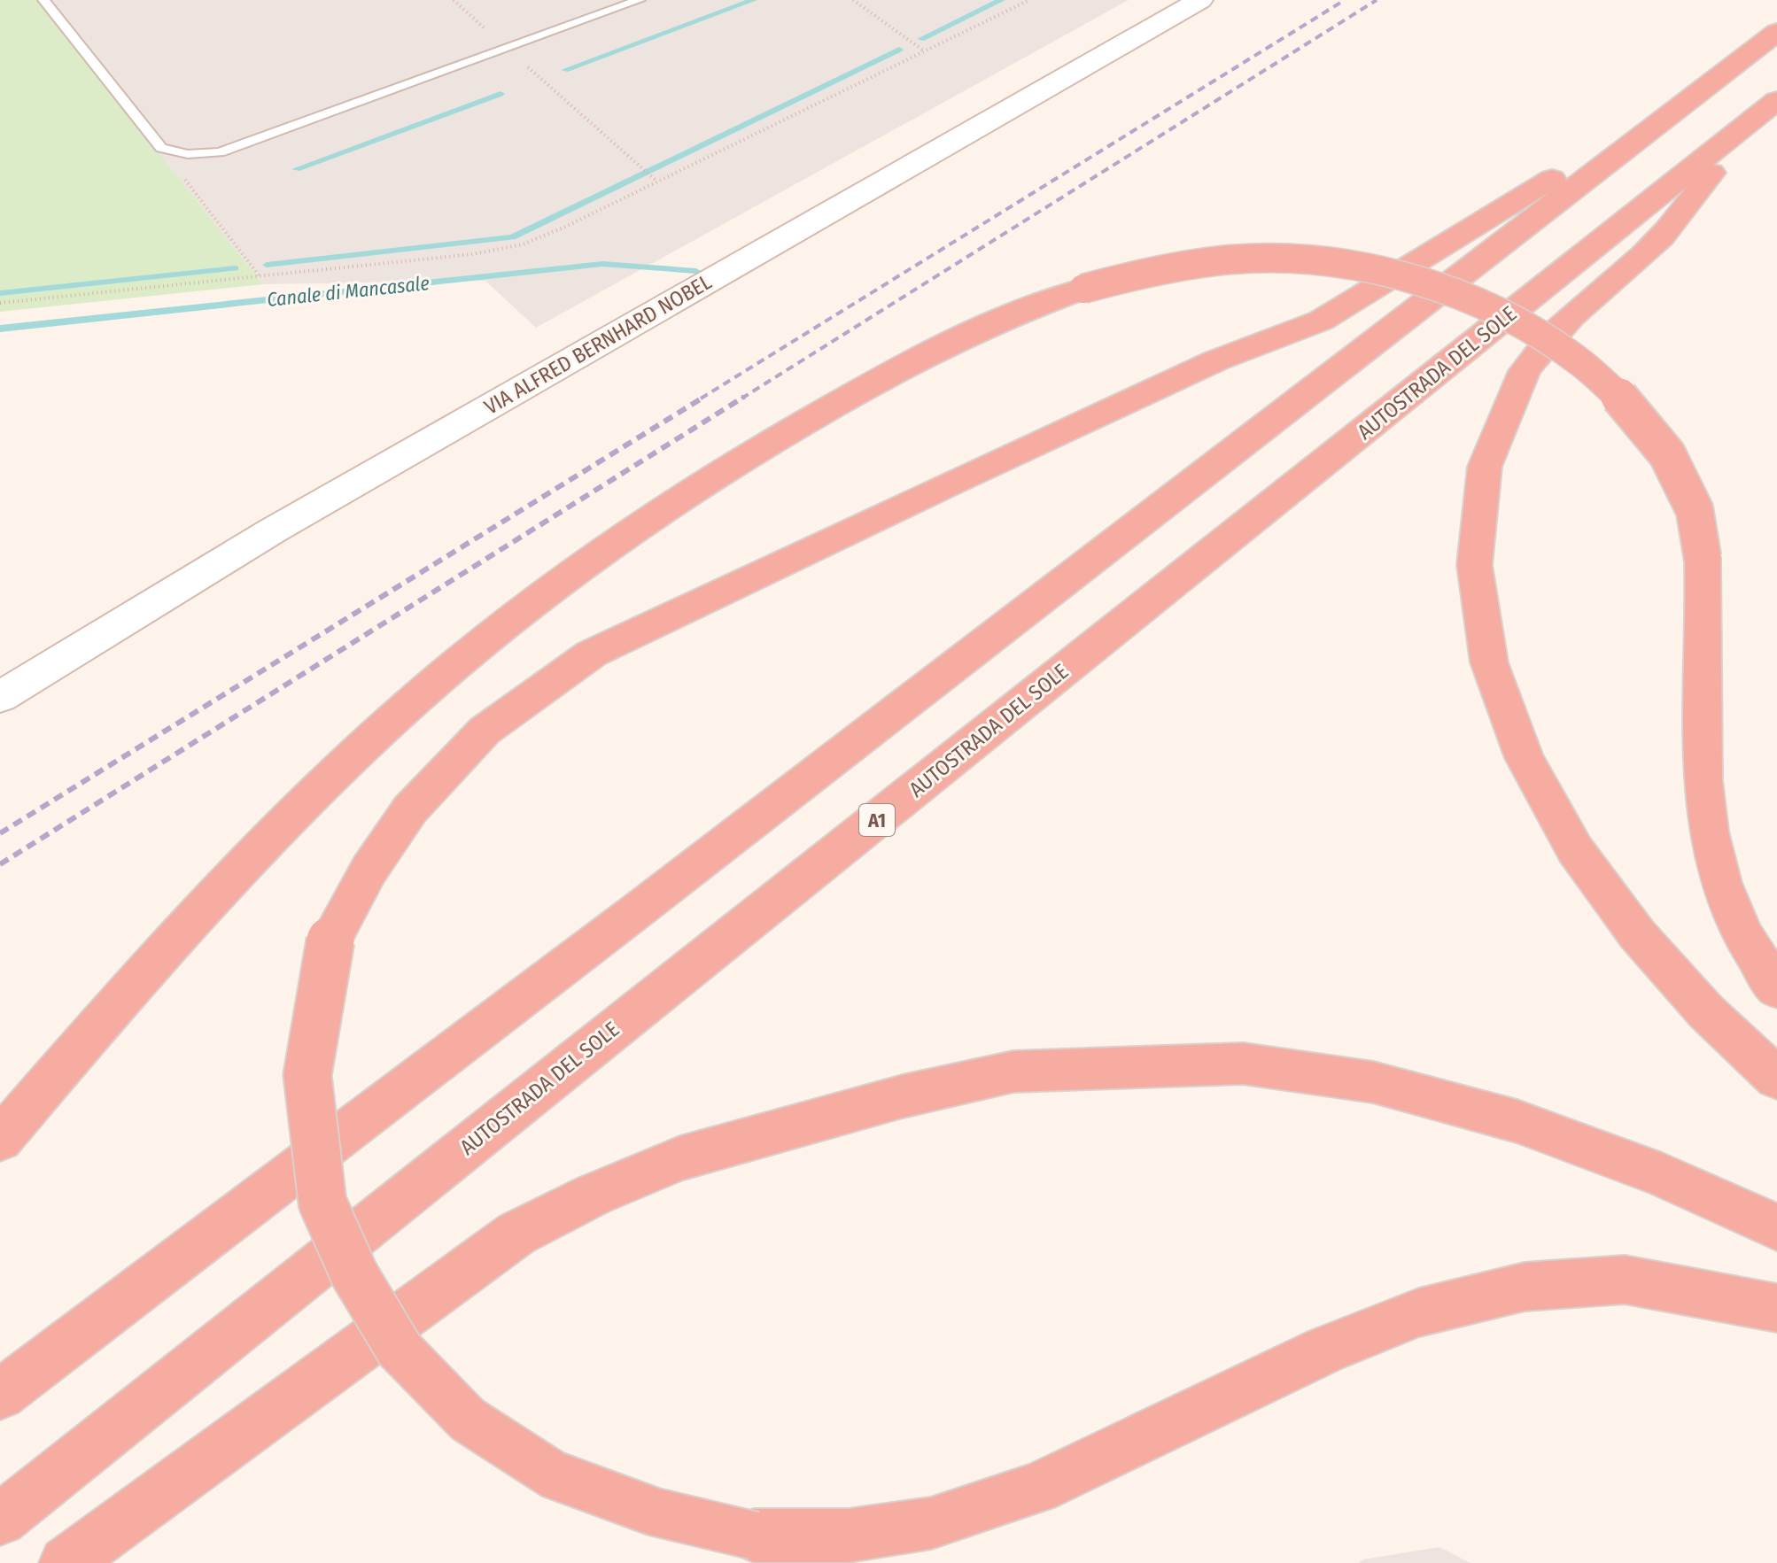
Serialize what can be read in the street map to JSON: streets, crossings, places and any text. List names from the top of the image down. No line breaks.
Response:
{"streets":{"highway":["AUTOSTRADA DEL SOLE","A1"],"street":["VIA ALFRED BERNHARD NOBEL"]},"water":["Canale di Mancasale"]}
